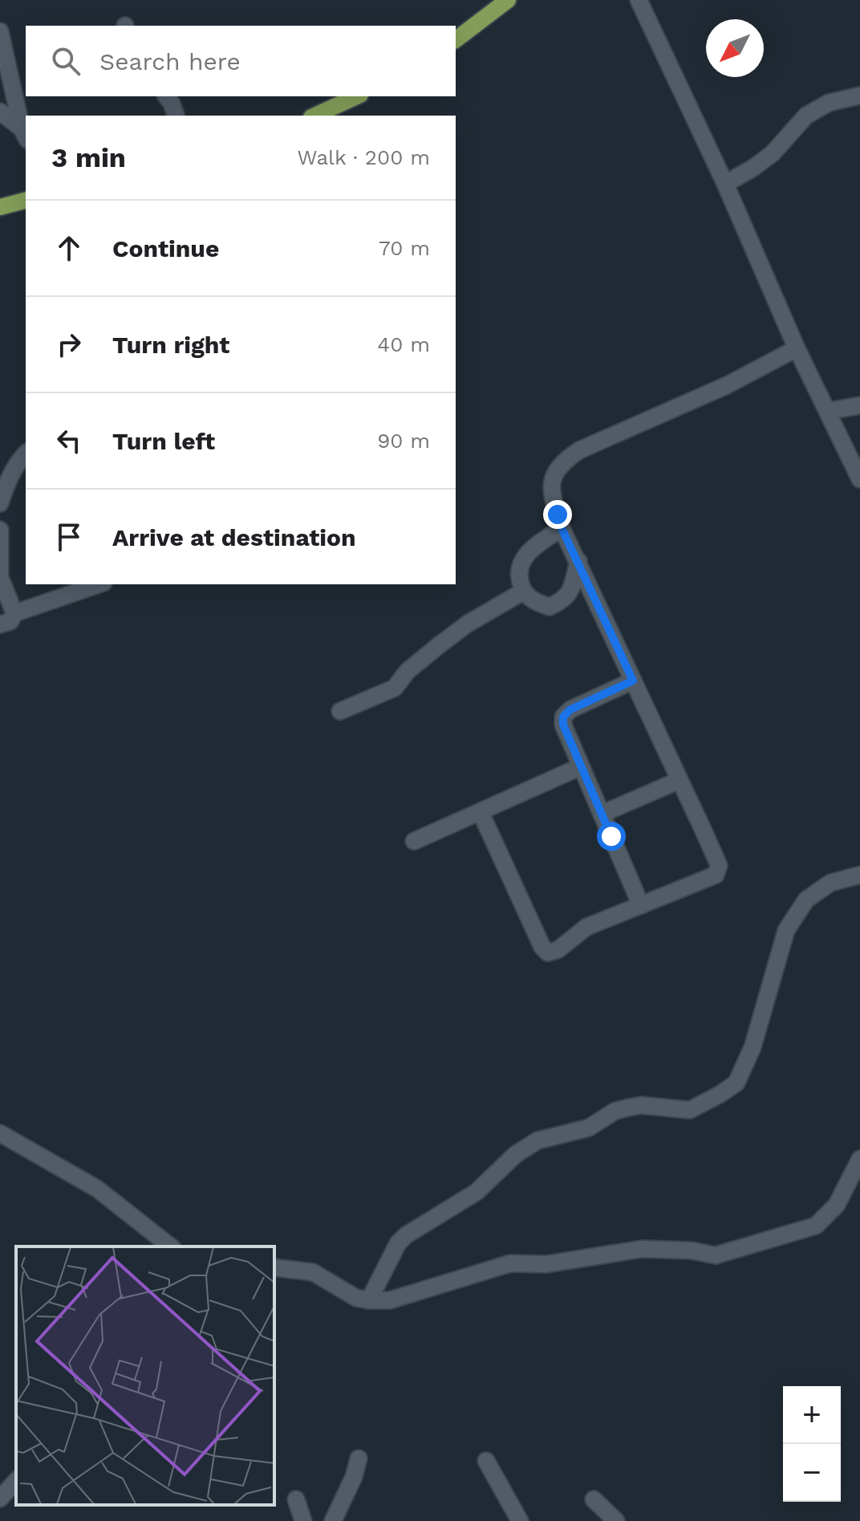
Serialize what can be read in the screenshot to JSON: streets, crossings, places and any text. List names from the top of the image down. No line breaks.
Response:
{"north":"bottom left","page":{"search":"Search here","heading":["3 min","Walk · 200 m"],"list":[["Continue","70 m"],["Turn right","40 m"],["Turn left","90 m"],"Arrive at destination"],"map_buttons":["+","−"]}}
